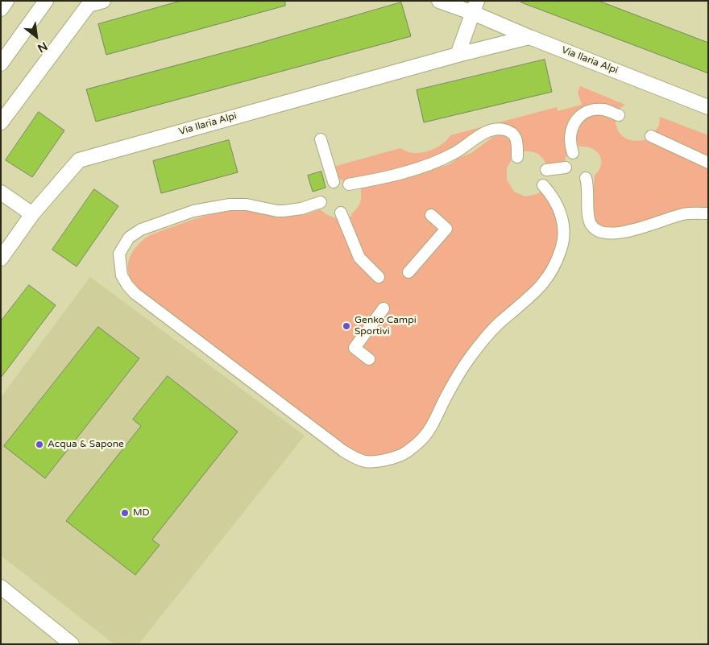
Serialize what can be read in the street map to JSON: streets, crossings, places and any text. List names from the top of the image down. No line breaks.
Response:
{"streets":{"street":["Via Ilaria Alpi"]},"places":["Genko Campi Sportivi","Acqua & Sapone","MD"],"north":"bottom right"}
